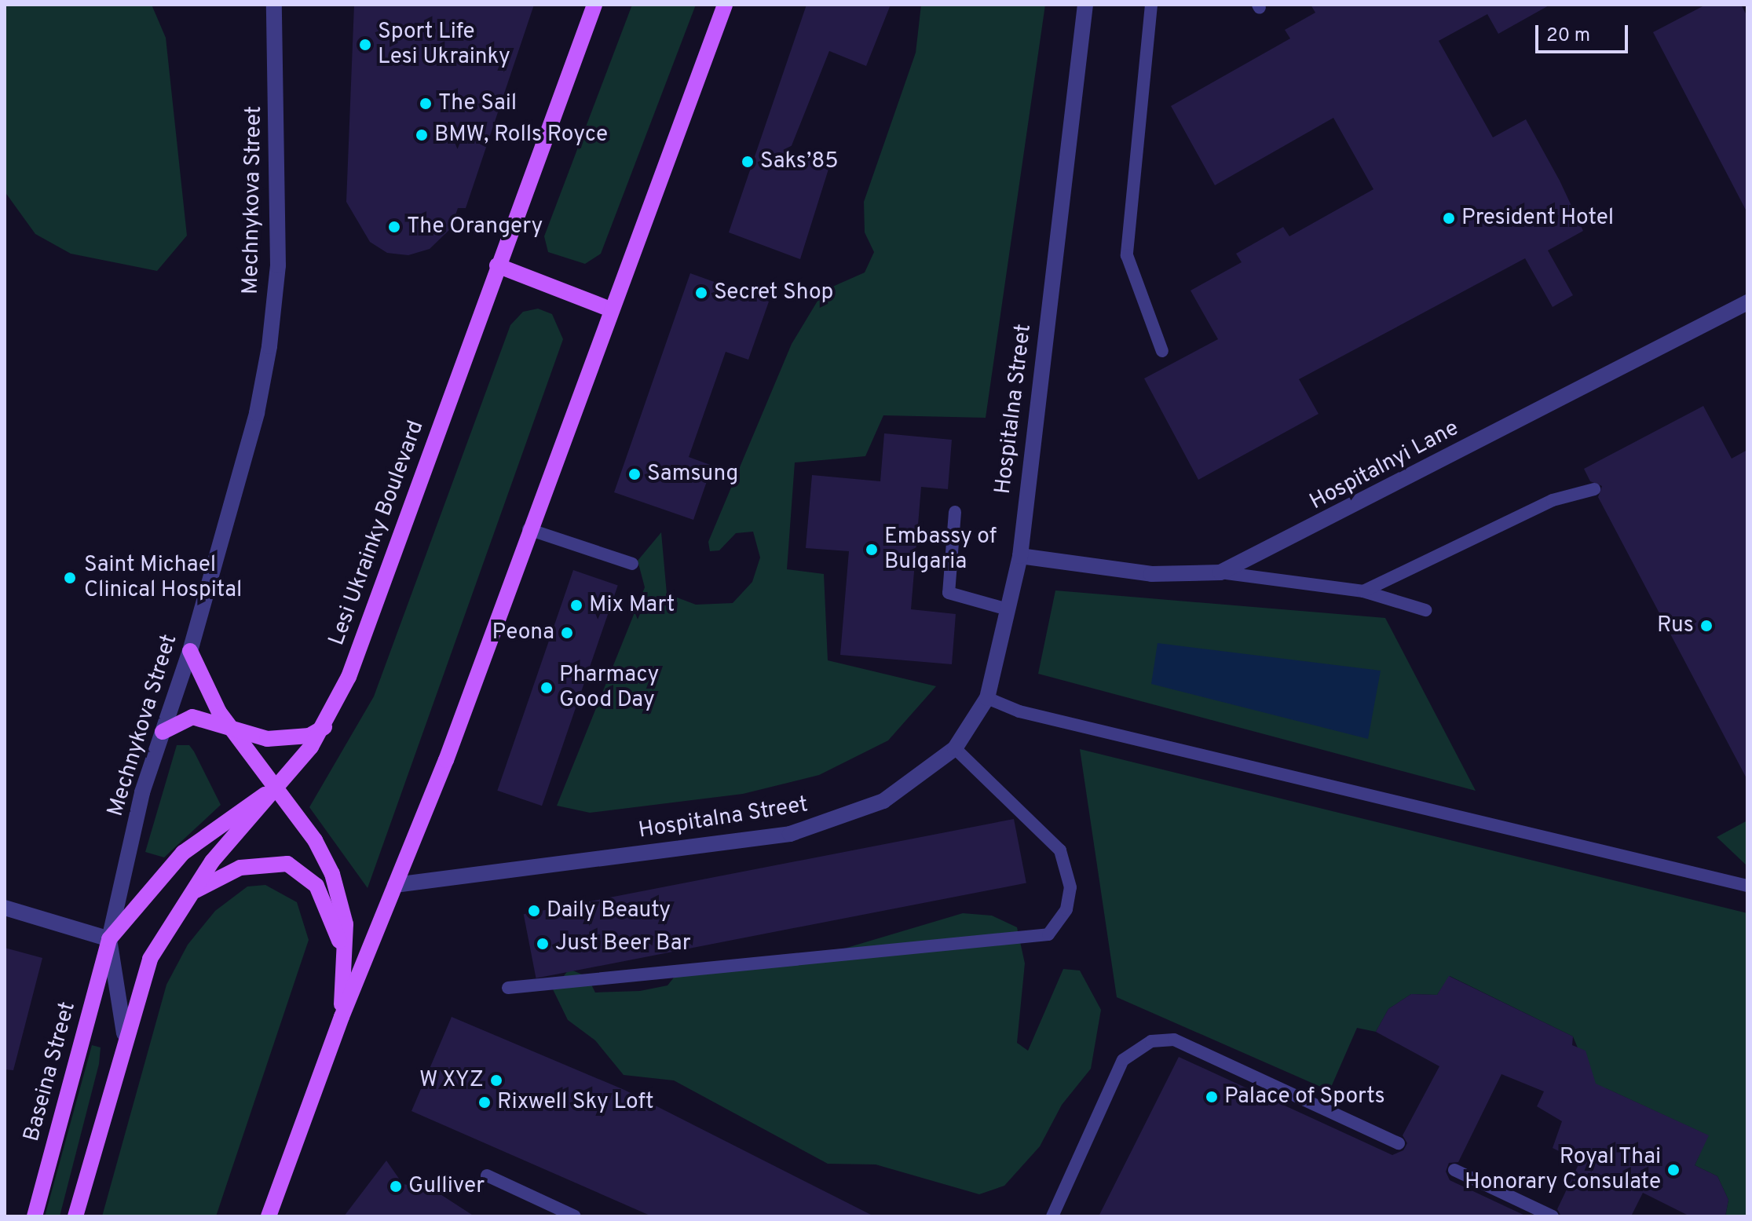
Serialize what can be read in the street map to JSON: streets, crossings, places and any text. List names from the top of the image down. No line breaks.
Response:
{"streets":{"main road":["Lesi Ukrainky Boulevard","Baseina Street"],"street":["Mechnykova Street","Hospitalna Street","Hospitalnyi Lane"]},"crossings":[["Mechnykova Street","Lesi Ukrainky Boulevard"],["Mechnykova Street","Baseina Street"],["Hospitalna Street","Hospitalnyi Lane"]],"places":["Sport Life Lesi Ukrainky","The Sail","BMW, Rolls Royce","Saks’85","President Hotel","The Orangery","Secret Shop","Samsung","Embassy of Bulgaria","Saint Michael Clinical Hospital","Mix Mart","Rus","Peona","Pharmacy Good Day","Daily Beauty","Just Beer Bar","W XYZ","Palace of Sports","Rixwell Sky Loft","Royal Thai Honorary Consulate","Gulliver"],"scale_bar":"20 m"}
